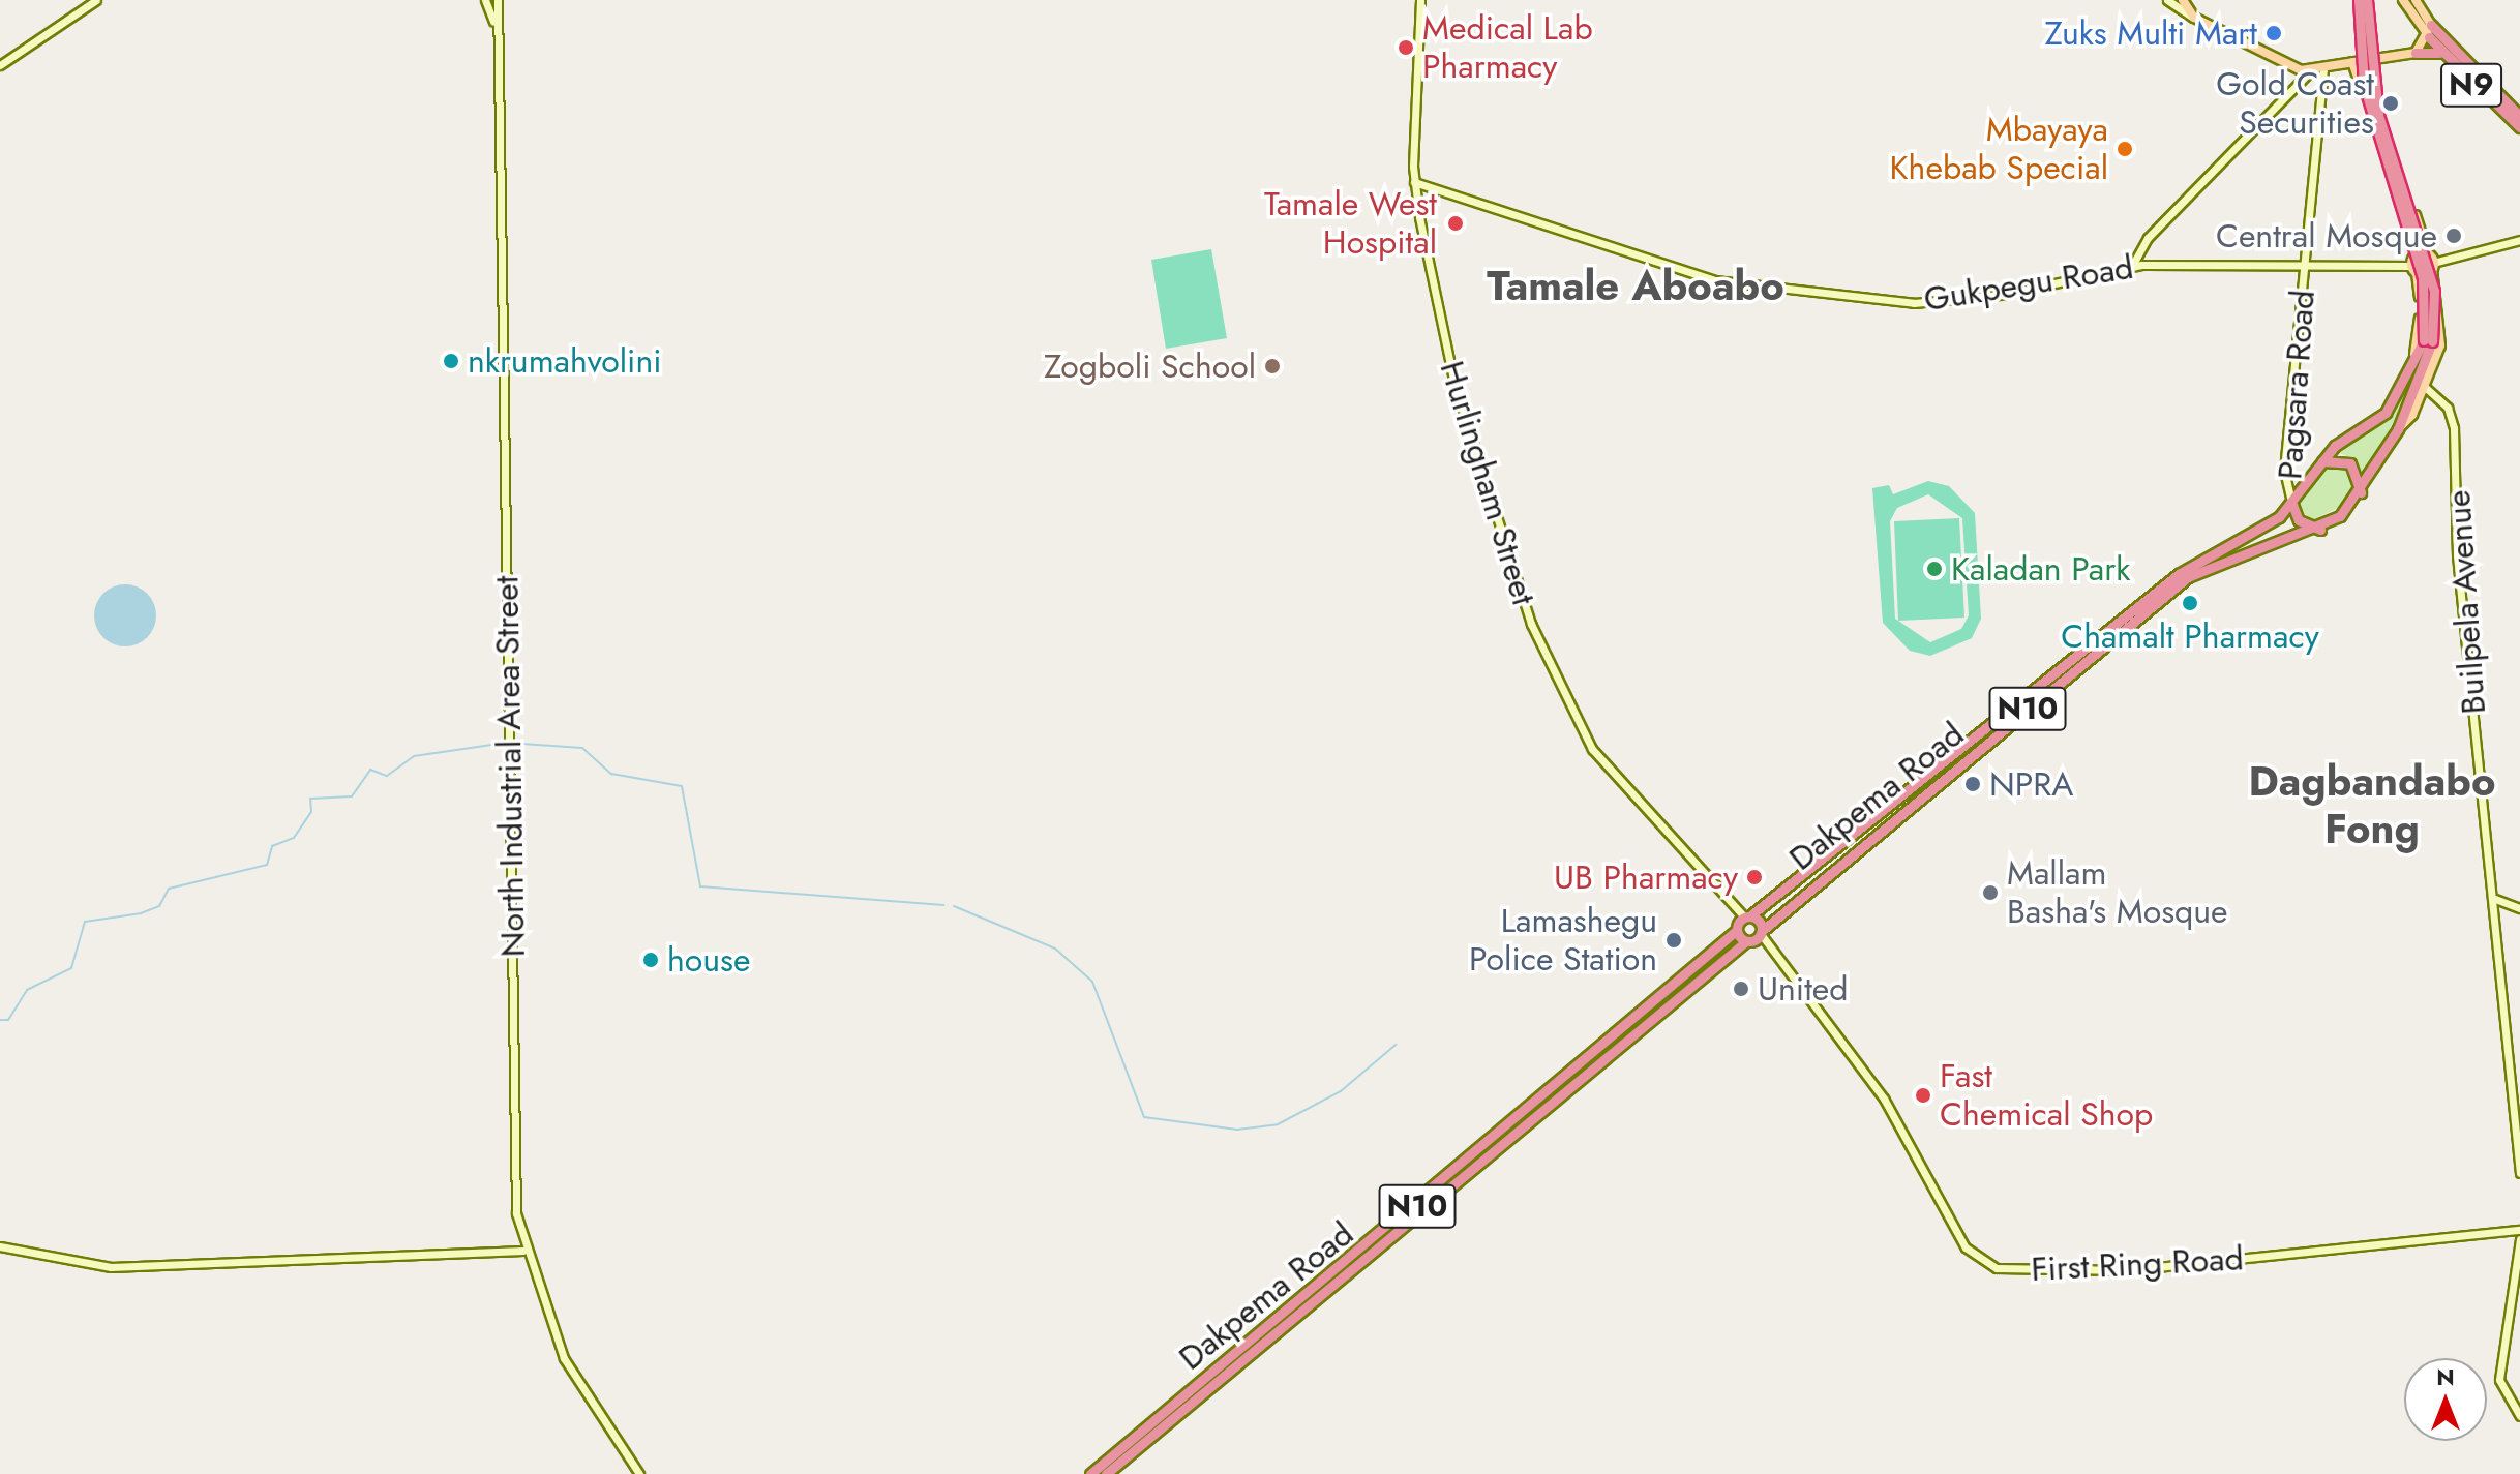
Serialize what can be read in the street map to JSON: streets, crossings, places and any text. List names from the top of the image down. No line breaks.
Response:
{"streets":{"highway":["N9","N10","Dakpema Road"],"street":["Gukpegu Road","Pagsara Road","Hurlingham Street","Builpela Avenue","North Industrial Area Street","First Ring Road"]},"crossings":[["Gukpegu Road","Pagsara Road"],["Gukpegu Road","Hurlingham Street"],["Pagsara Road","N10"],["Pagsara Road","Dakpema Road"],["Hurlingham Street","N10"],["Hurlingham Street","Dakpema Road"],["N10","Dakpema Road"],["N10","First Ring Road"],["Dakpema Road","First Ring Road"]],"districts":["Tamale Aboabo","Dagbandabo Fong"],"places":["Zuks Multi Mart","Medical Lab Pharmacy","Gold Coast Securities","Mbayaya Khebab Special","Tamale West Hospital","Central Mosque","nkrumahvolini","Zogboli School","Kaladan Park","Chamalt Pharmacy","NPRA","UB Pharmacy","Mallam Basha's Mosque","Lamashegu Police Station","house","United","Fast Chemical Shop"],"north":"top"}
